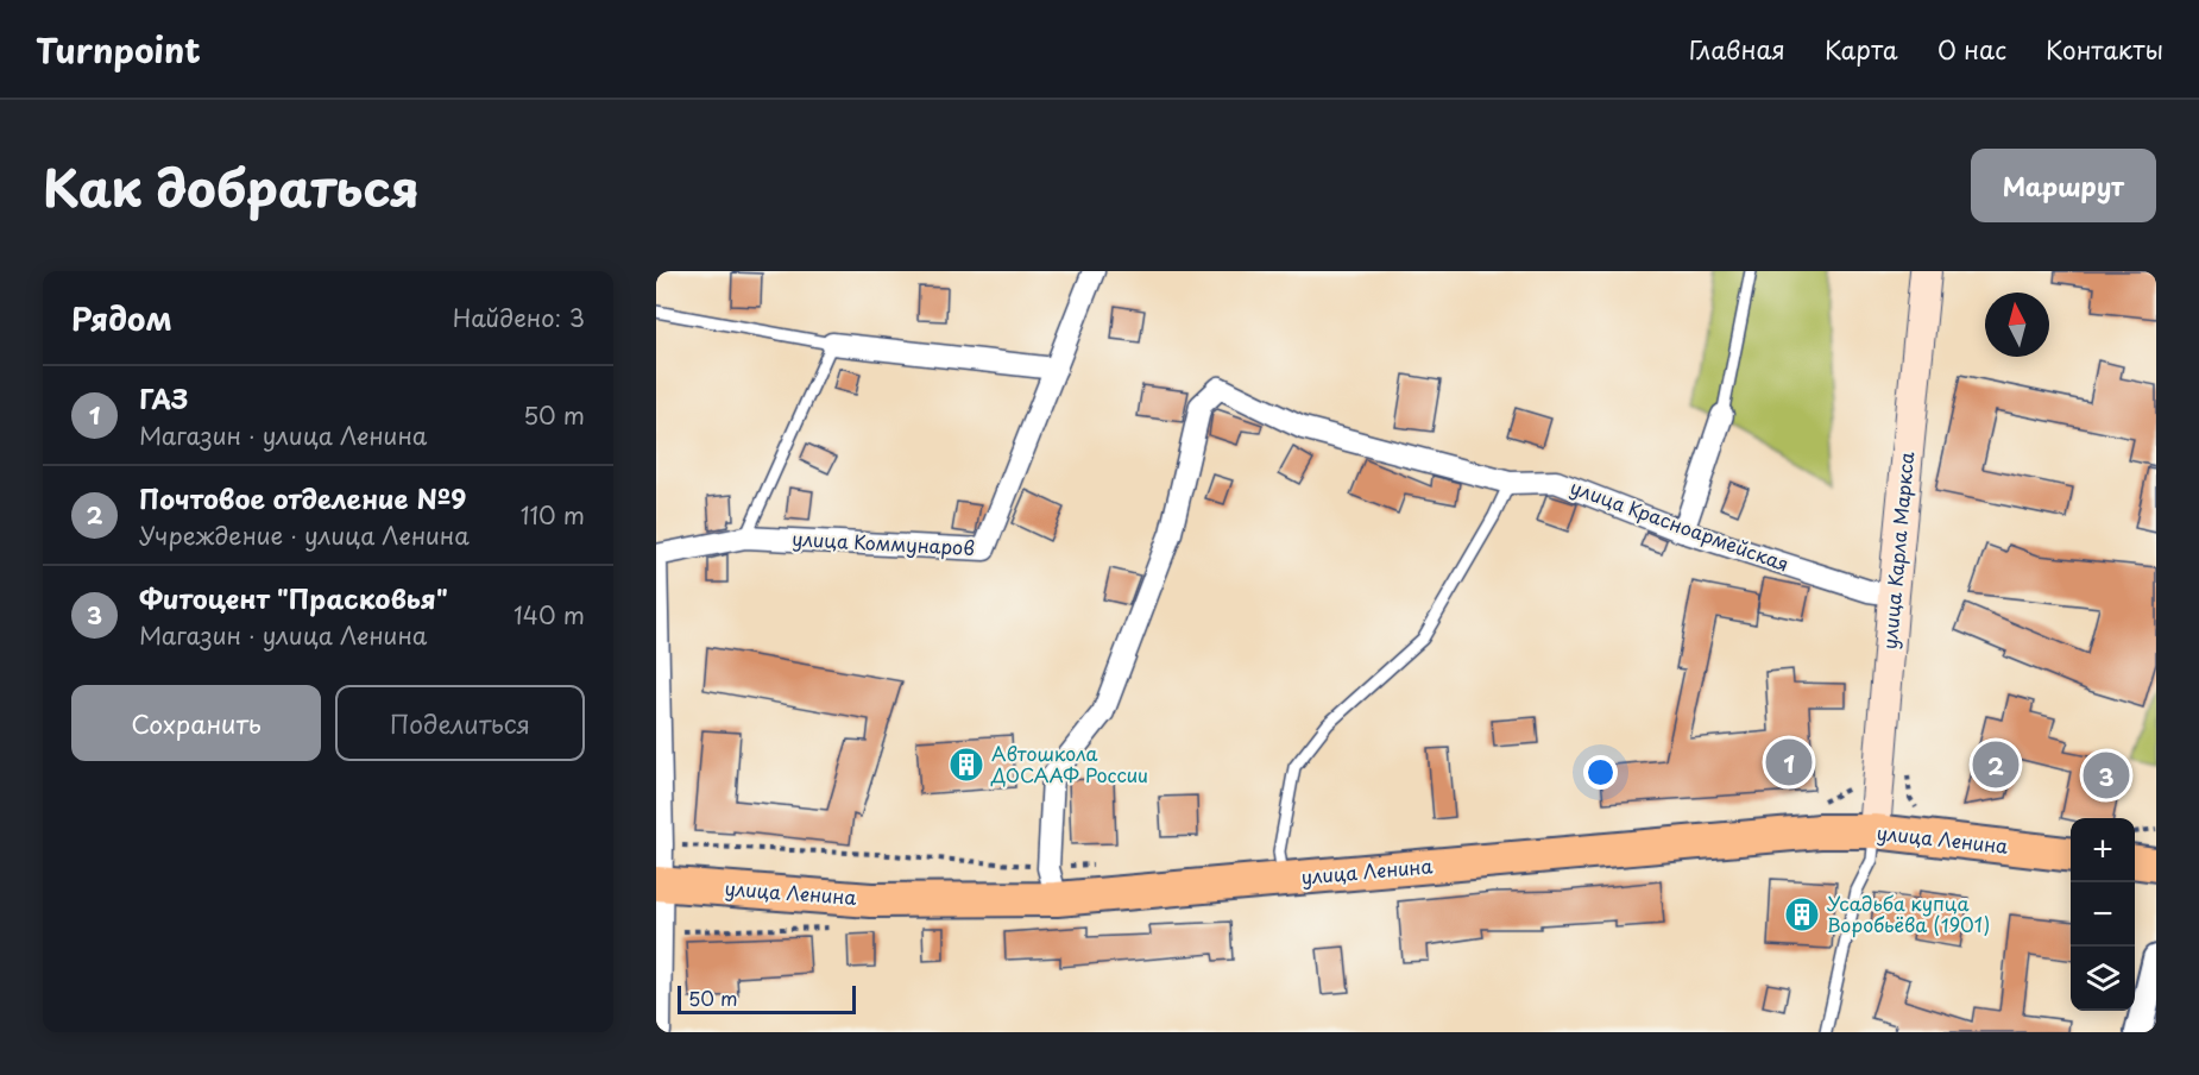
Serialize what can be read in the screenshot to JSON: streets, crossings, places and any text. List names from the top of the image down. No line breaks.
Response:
{"streets":{"main road":["улица Карла Маркса","улица Ленина"],"street":["улица Красноармейская","улица Коммунаров"]},"crossings":[["улица Красноармейская","улица Карла Маркса"],["улица Красноармейская","улица Ленина"],["улица Карла Маркса","улица Ленина"]],"places":{"building":["Автошкола ДОСААФ России","Усадьба купца Воробьёва (1901)"]},"scale_bar":"50 m","north":"top","page":{"header":"Turnpoint","nav":["Главная","Карта","О нас","Контакты"],"title":"Как добраться","buttons":["Маршрут",["Сохранить","Поделиться"]],"heading":["Рядом","Найдено: 3"],"list":[{"mark":"1","name":"ГАЗ","note":"Магазин · улица Ленина","value":"50 m"},{"mark":"2","name":"Почтовое отделение №9","note":"Учреждение · улица Ленина","value":"110 m"},{"mark":"3","name":"Фитоцент \"Прасковья\"","note":"Магазин · улица Ленина","value":"140 m"}],"pins":["1","2","3"],"map_buttons":["+","−"],"scale":"50 m"}}
